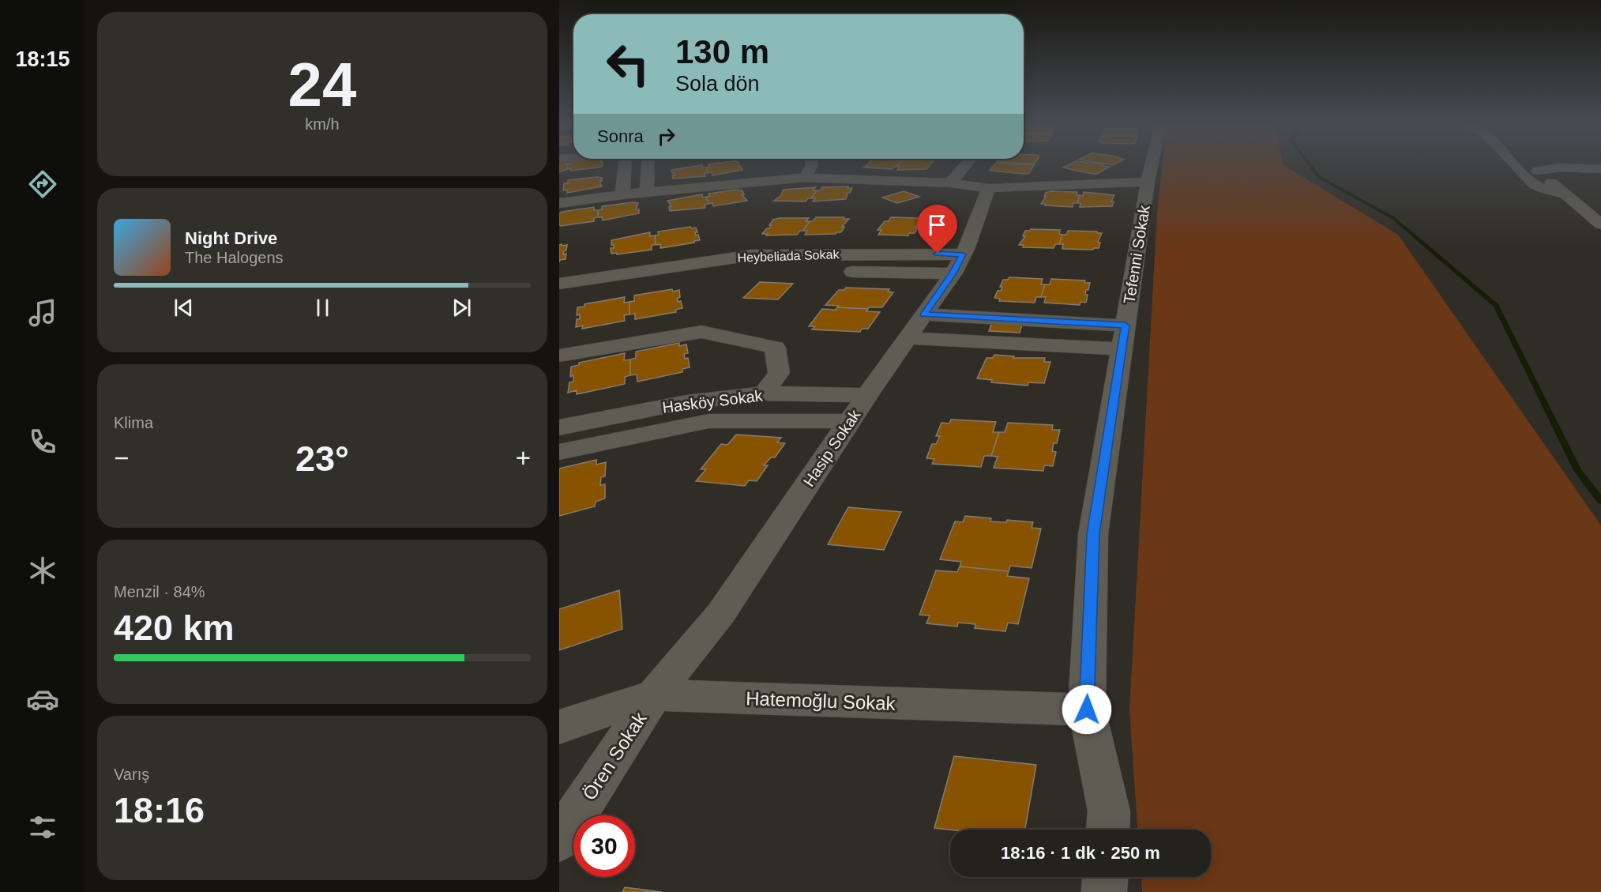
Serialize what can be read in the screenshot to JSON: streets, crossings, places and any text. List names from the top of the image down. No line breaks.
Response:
{"streets":{"street":["Tefenni Sokak","Heybeliada Sokak","Hasköy Sokak","Hasip Sokak","Hatemoğlu Sokak","Ören Sokak"]},"crossings":[["Tefenni Sokak","Hatemoğlu Sokak"],["Heybeliada Sokak","Hasip Sokak"],["Hasköy Sokak","Hasip Sokak"],["Hasip Sokak","Hatemoğlu Sokak"],["Hasip Sokak","Ören Sokak"],["Hatemoğlu Sokak","Ören Sokak"]],"page":{"tabs":"18:15","tile":[["24","km/h"],"Klima",["Menzil · 84%","420 km"],["Varış","18:16"]],"turn":["130 m","Sola dön"],"then":"Sonra","song":["Night Drive","The Halogens"],"heat":["−","23°","+"],"limit":"30","trip":"18:16 · 1 dk · 250 m"}}
